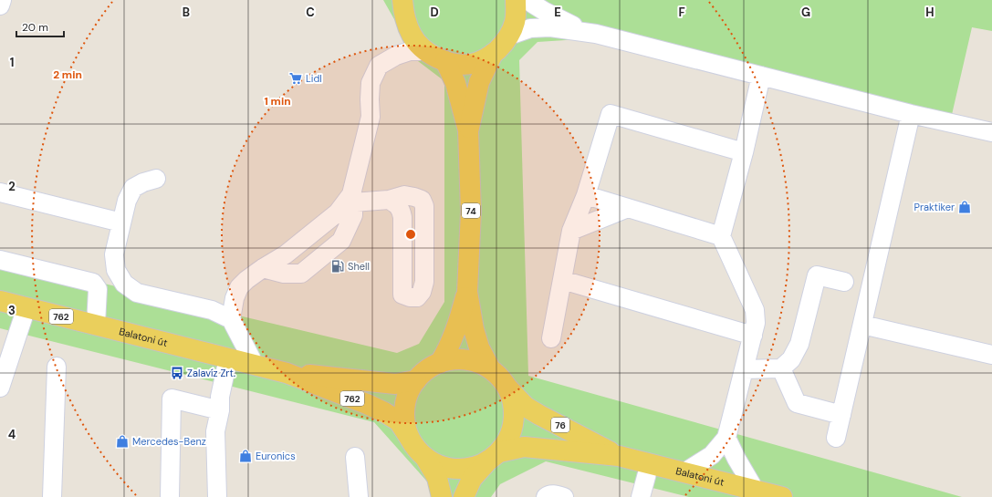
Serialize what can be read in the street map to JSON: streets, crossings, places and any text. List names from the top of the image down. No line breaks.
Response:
{"streets":{"main road":["74","762","Balatoni út","76"]},"crossings":[["74","Balatoni út"],["74","76"],["Balatoni út","76"]],"places":{"supermarket":["Lidl"],"shop":["Praktiker","Mercedes-Benz","Euronics"],"fuel station":["Shell"],"bus stop":["Zalavíz Zrt."]},"scale_bar":"20 m","grid":{"columns":["B","C","D","E","F","G","H"],"rows":["1","2","3","4"]},"rings":["2 min","1 min"]}
